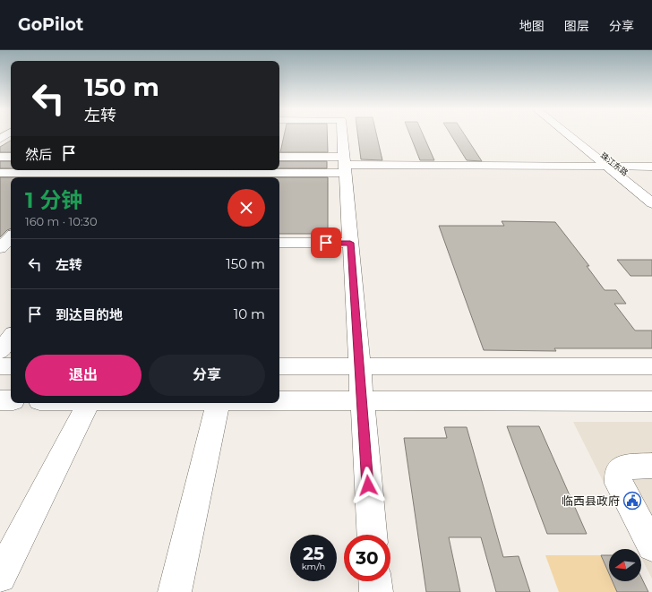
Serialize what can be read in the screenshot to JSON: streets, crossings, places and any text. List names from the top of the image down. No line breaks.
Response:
{"streets":{"street":["珠江东路"]},"places":{"public building":["临西县政府"]},"north":"left","page":{"header":"GoPilot","nav":["地图","图层","分享"],"turn":["150 m","左转"],"then":"然后","heading":["1 分钟","160 m · 10:30"],"list":[{"name":"左转","value":"150 m"},{"name":"到达目的地","value":"10 m"}],"buttons":["退出","分享"],"speed":"25 km/h","limit":"30"}}
